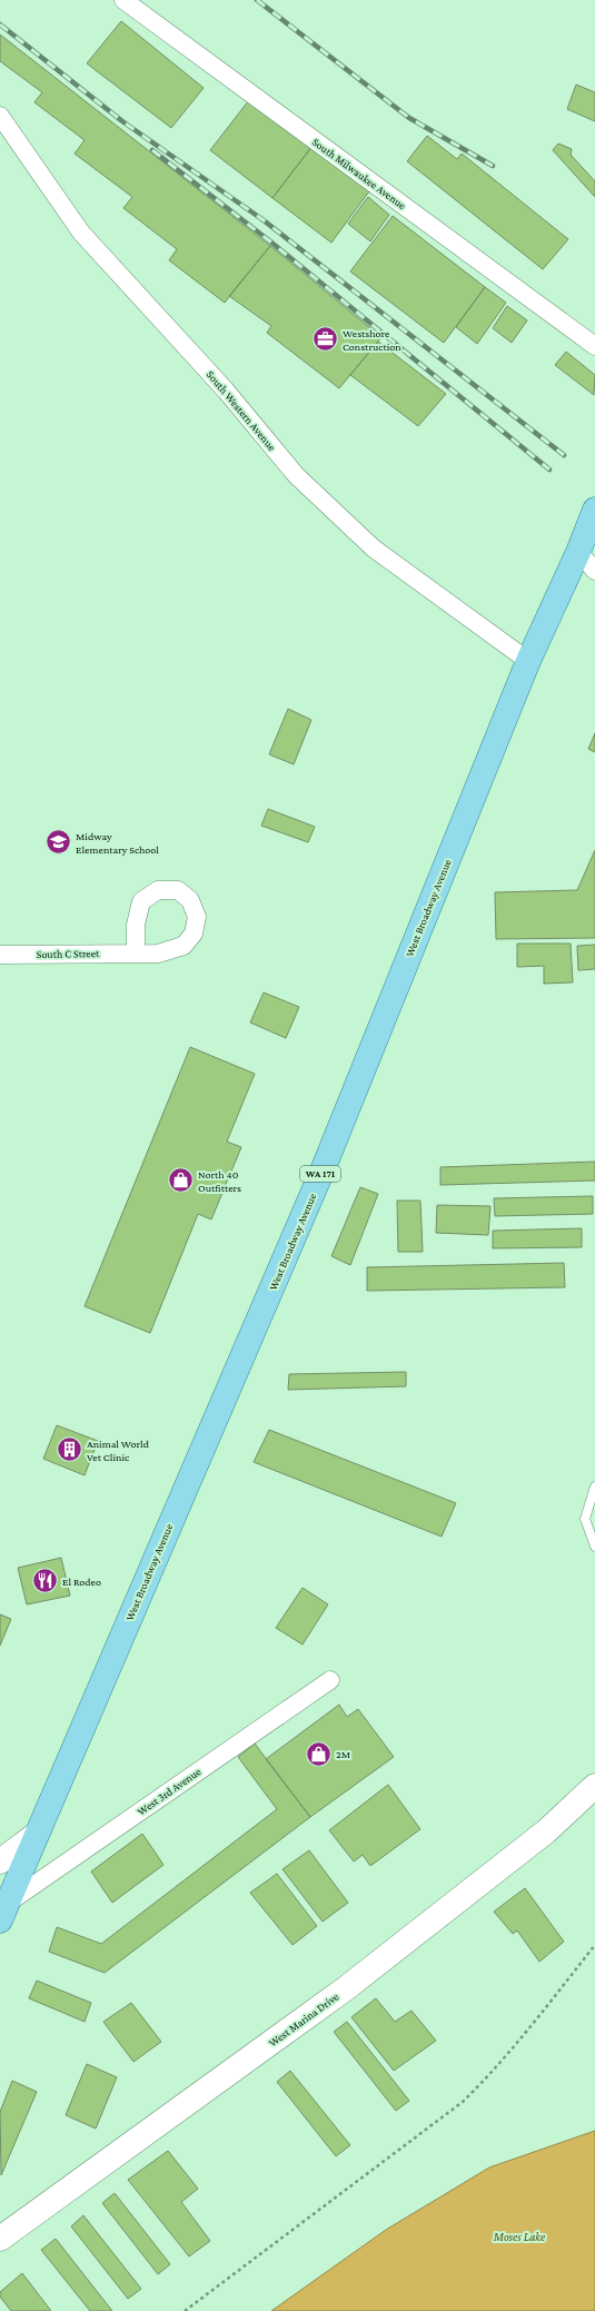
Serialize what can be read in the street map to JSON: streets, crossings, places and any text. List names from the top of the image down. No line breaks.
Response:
{"streets":{"main road":["West Broadway Avenue","WA 171"],"street":["South Milwaukee Avenue","South Western Avenue","South C Street","West 3rd Avenue","West Marina Drive"]},"crossings":[["South Western Avenue","West Broadway Avenue"],["West Broadway Avenue","West 3rd Avenue"]],"water":["Moses Lake"],"places":{"office":["Westshore Construction"],"school or university":["Midway Elementary School"],"shop":["North 40 Outfitters","2M"],"building":["Animal World Vet Clinic"],"restaurant":["El Rodeo"]}}
